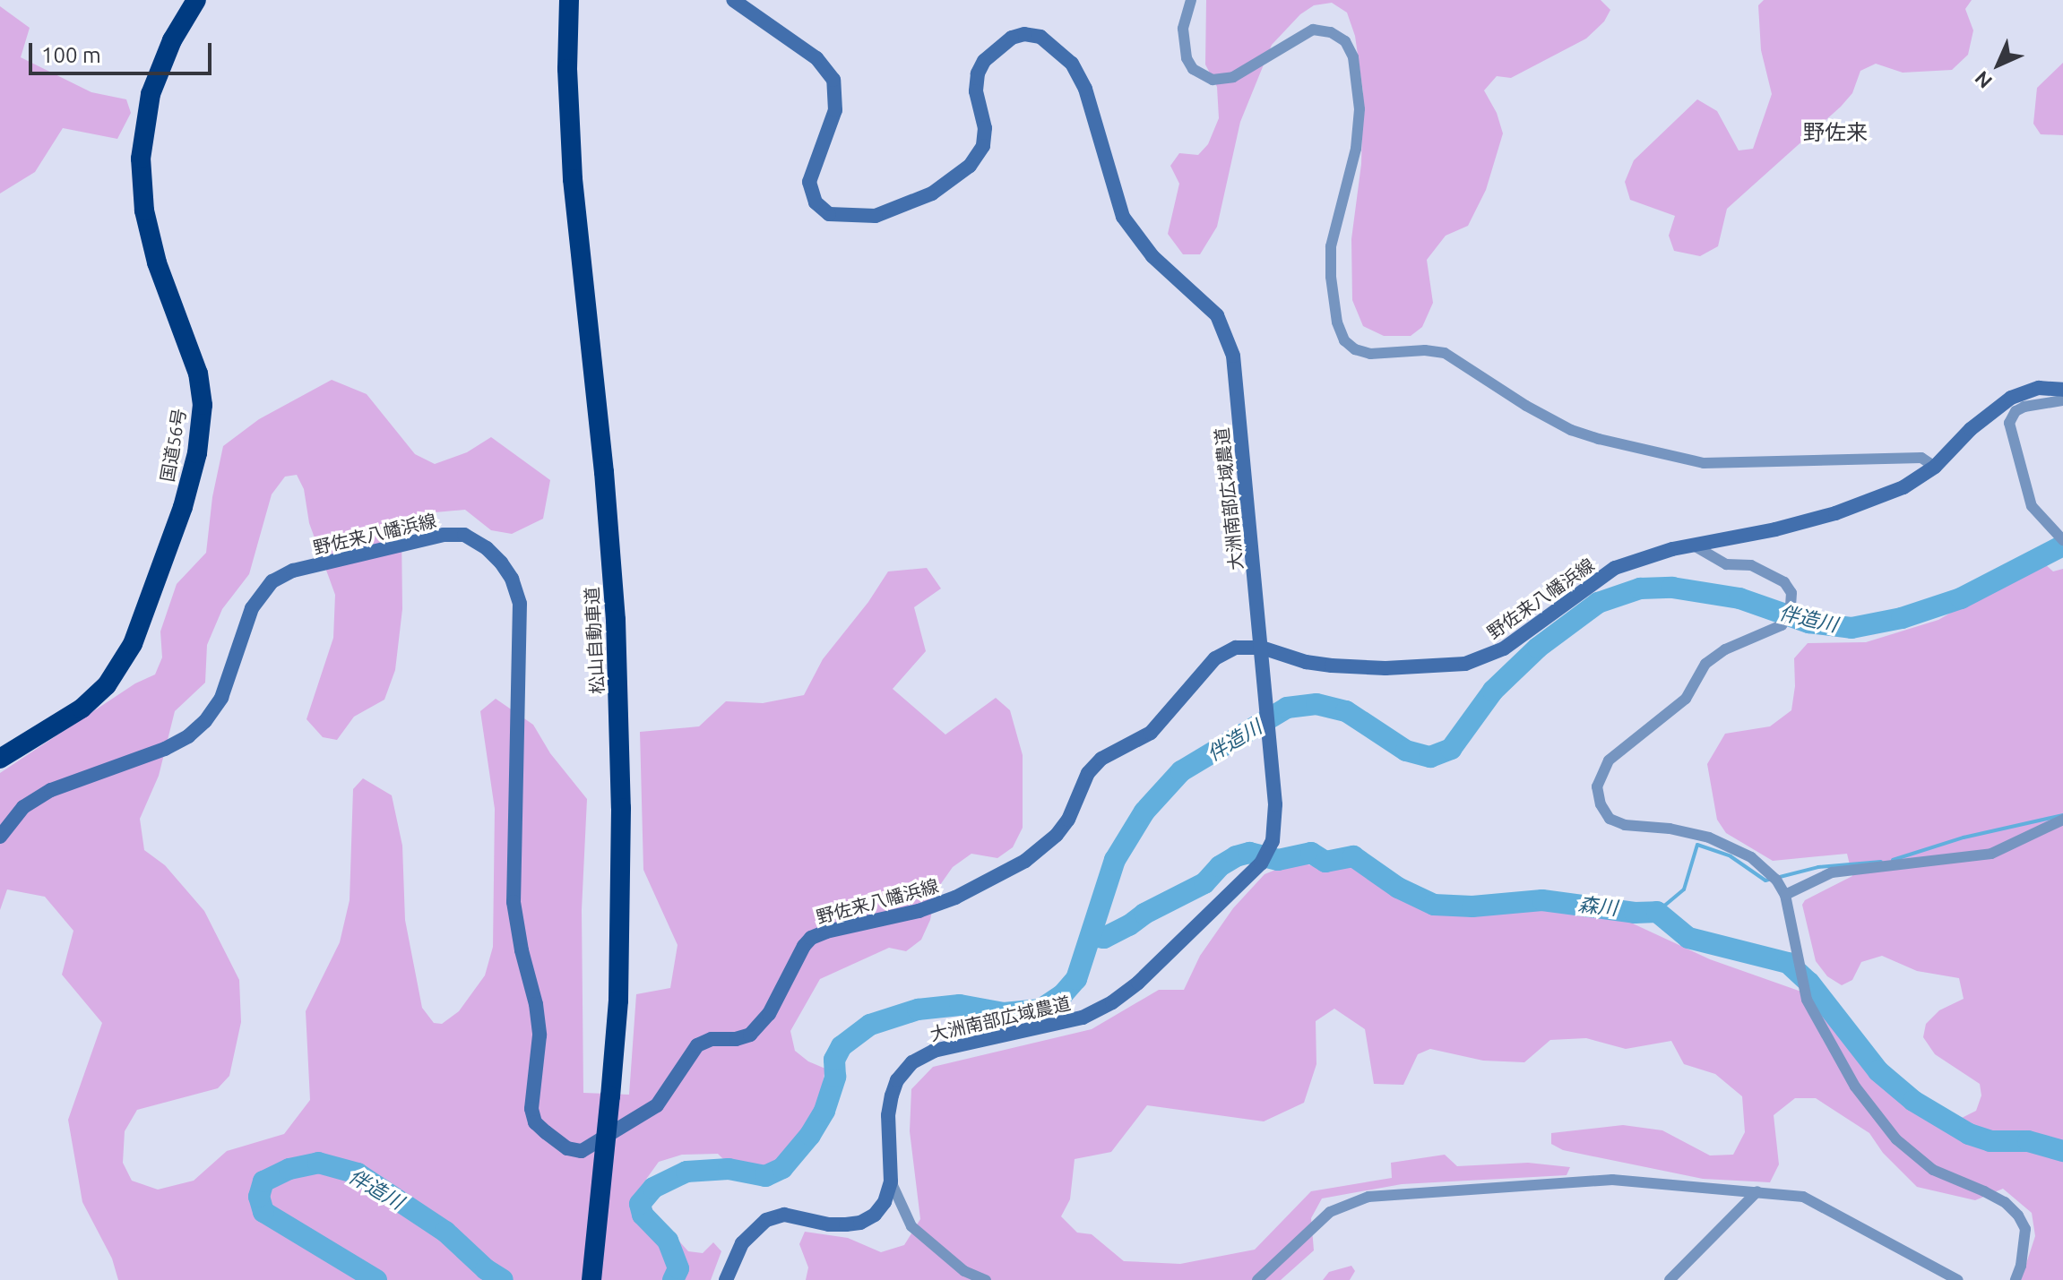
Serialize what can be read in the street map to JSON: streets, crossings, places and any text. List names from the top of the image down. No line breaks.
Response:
{"streets":{"highway":["国道56号","松山自動車道"],"main road":["大洲南部広域農道","野佐来八幡浜線"]},"crossings":[["大洲南部広域農道","野佐来八幡浜線"]],"districts":["野佐来"],"water":["伴造川","森川"],"scale_bar":"100 m","north":"bottom left"}
